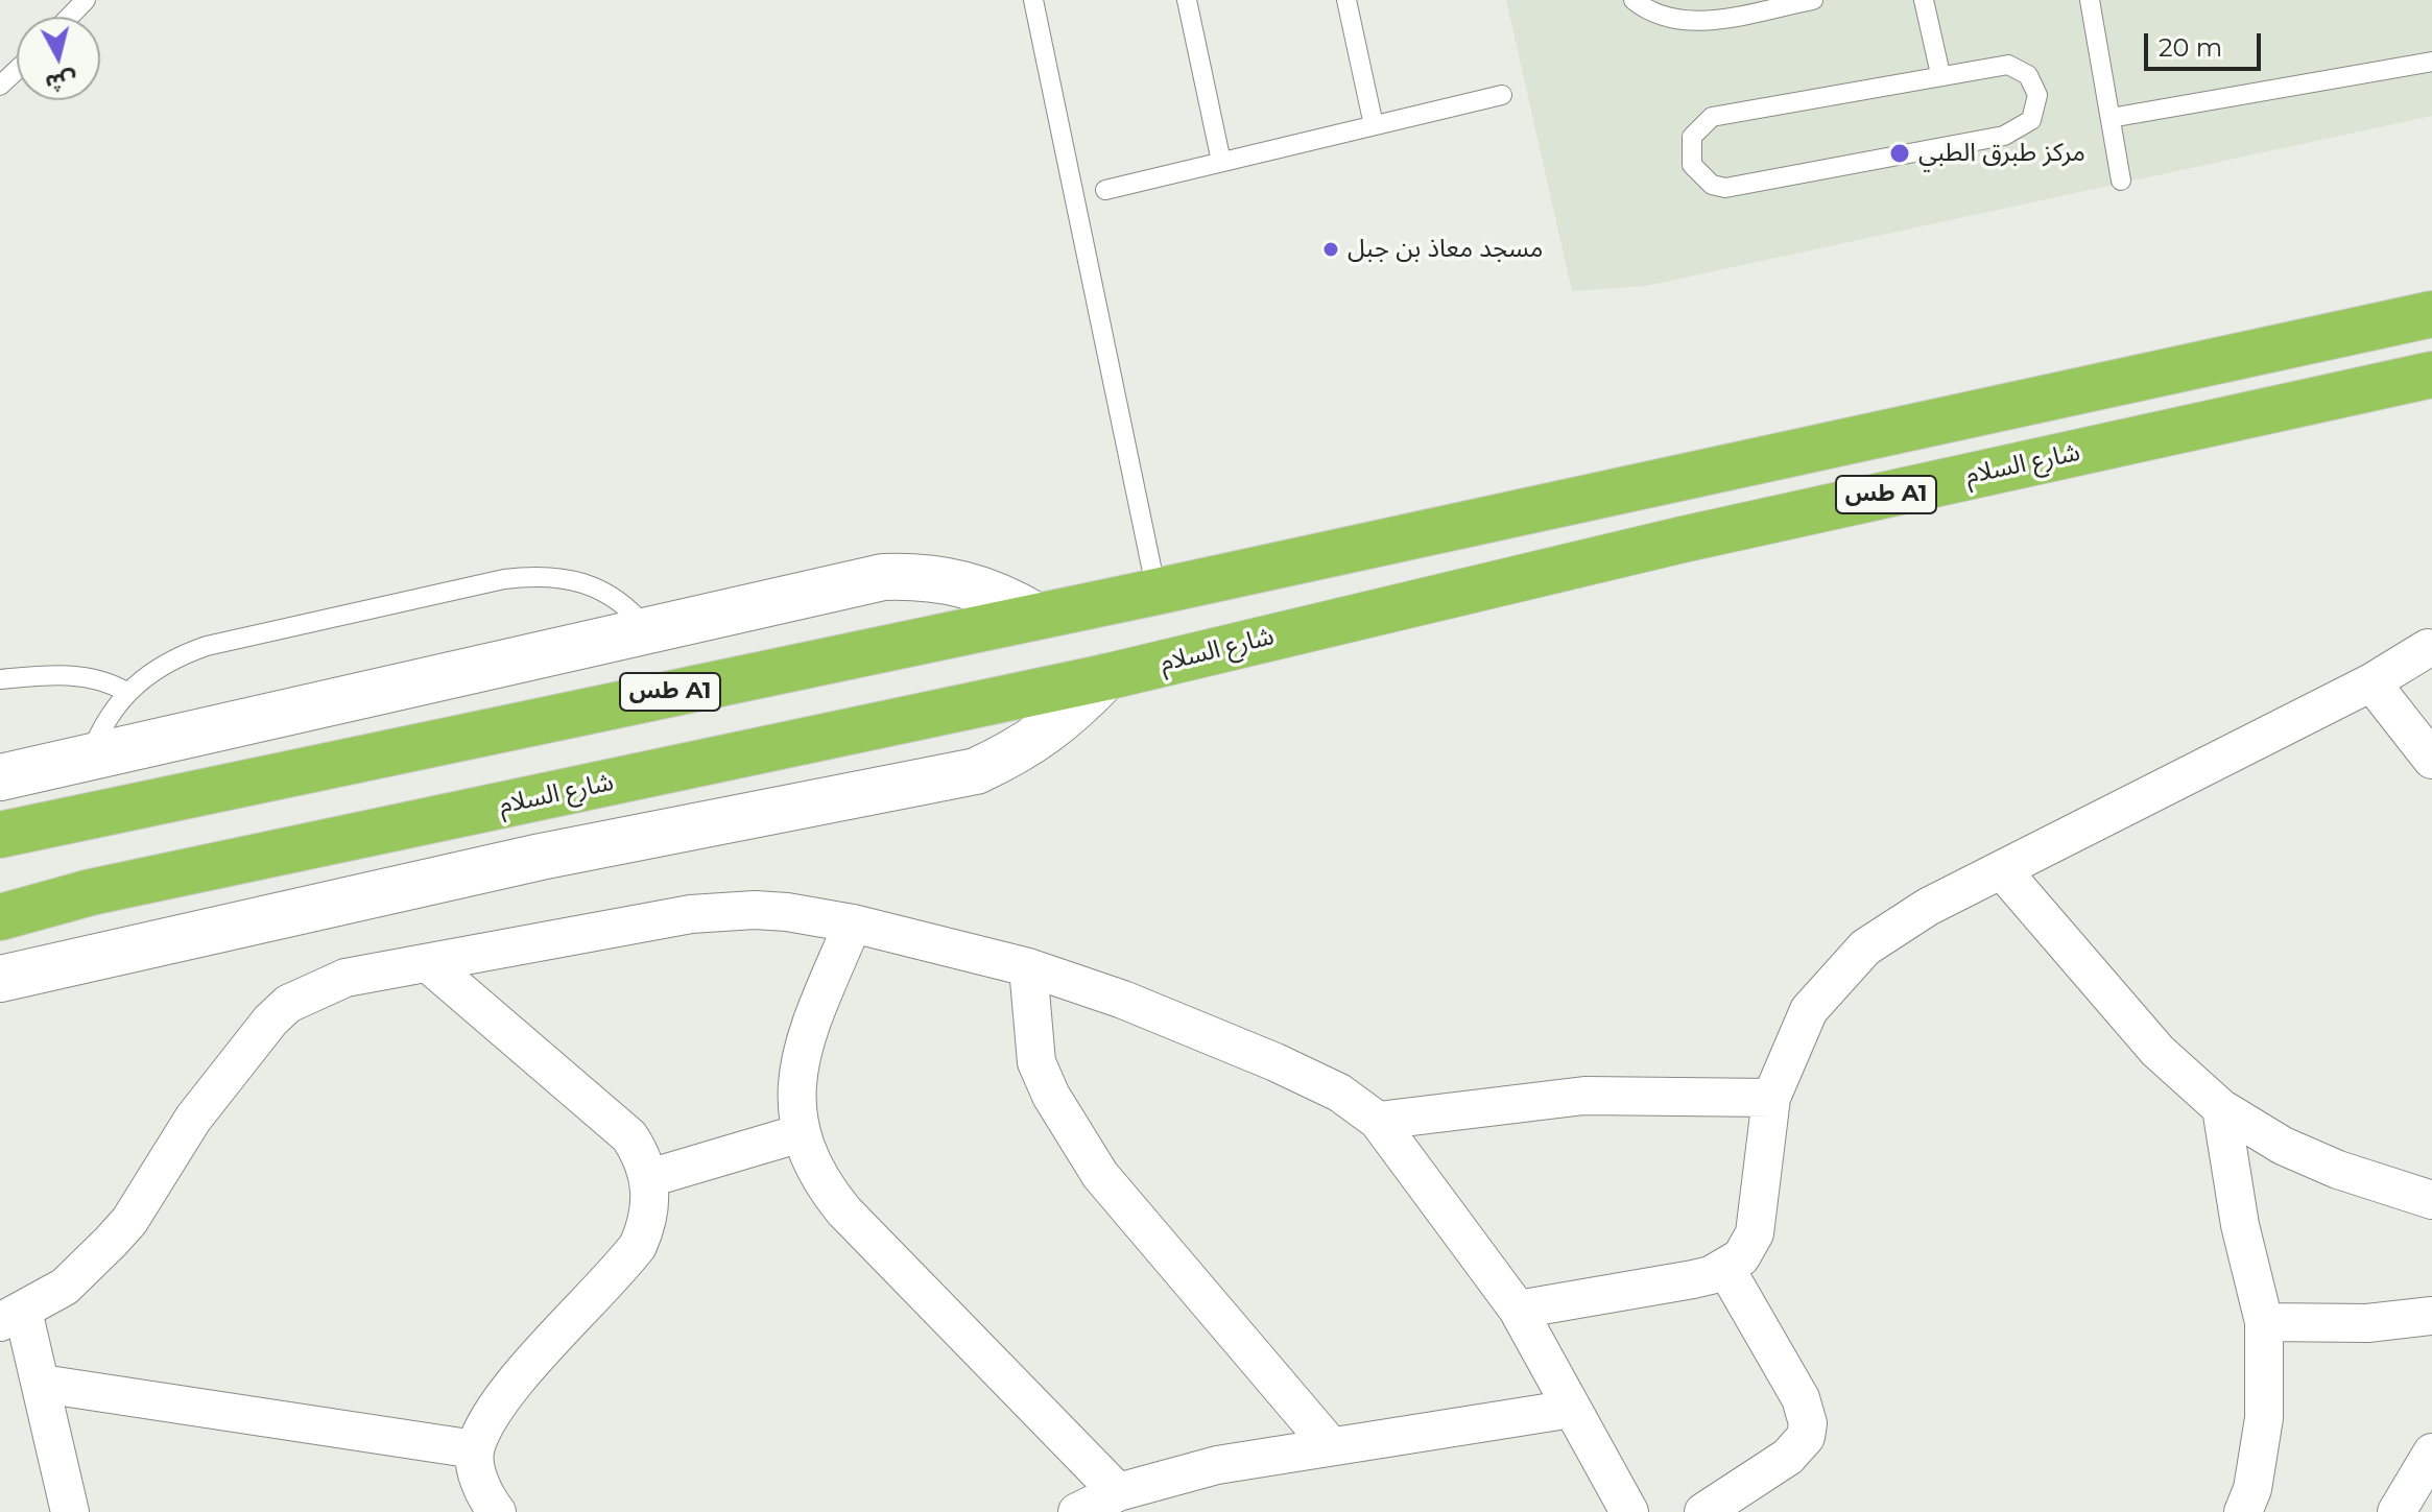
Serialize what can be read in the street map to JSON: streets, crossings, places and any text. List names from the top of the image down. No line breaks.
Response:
{"streets":{"highway":["شارع السلام","طس A1"]},"places":["مركز طبرق الطبي","مسجد معاذ بن جبل"],"scale_bar":"20 m","north":"bottom"}
